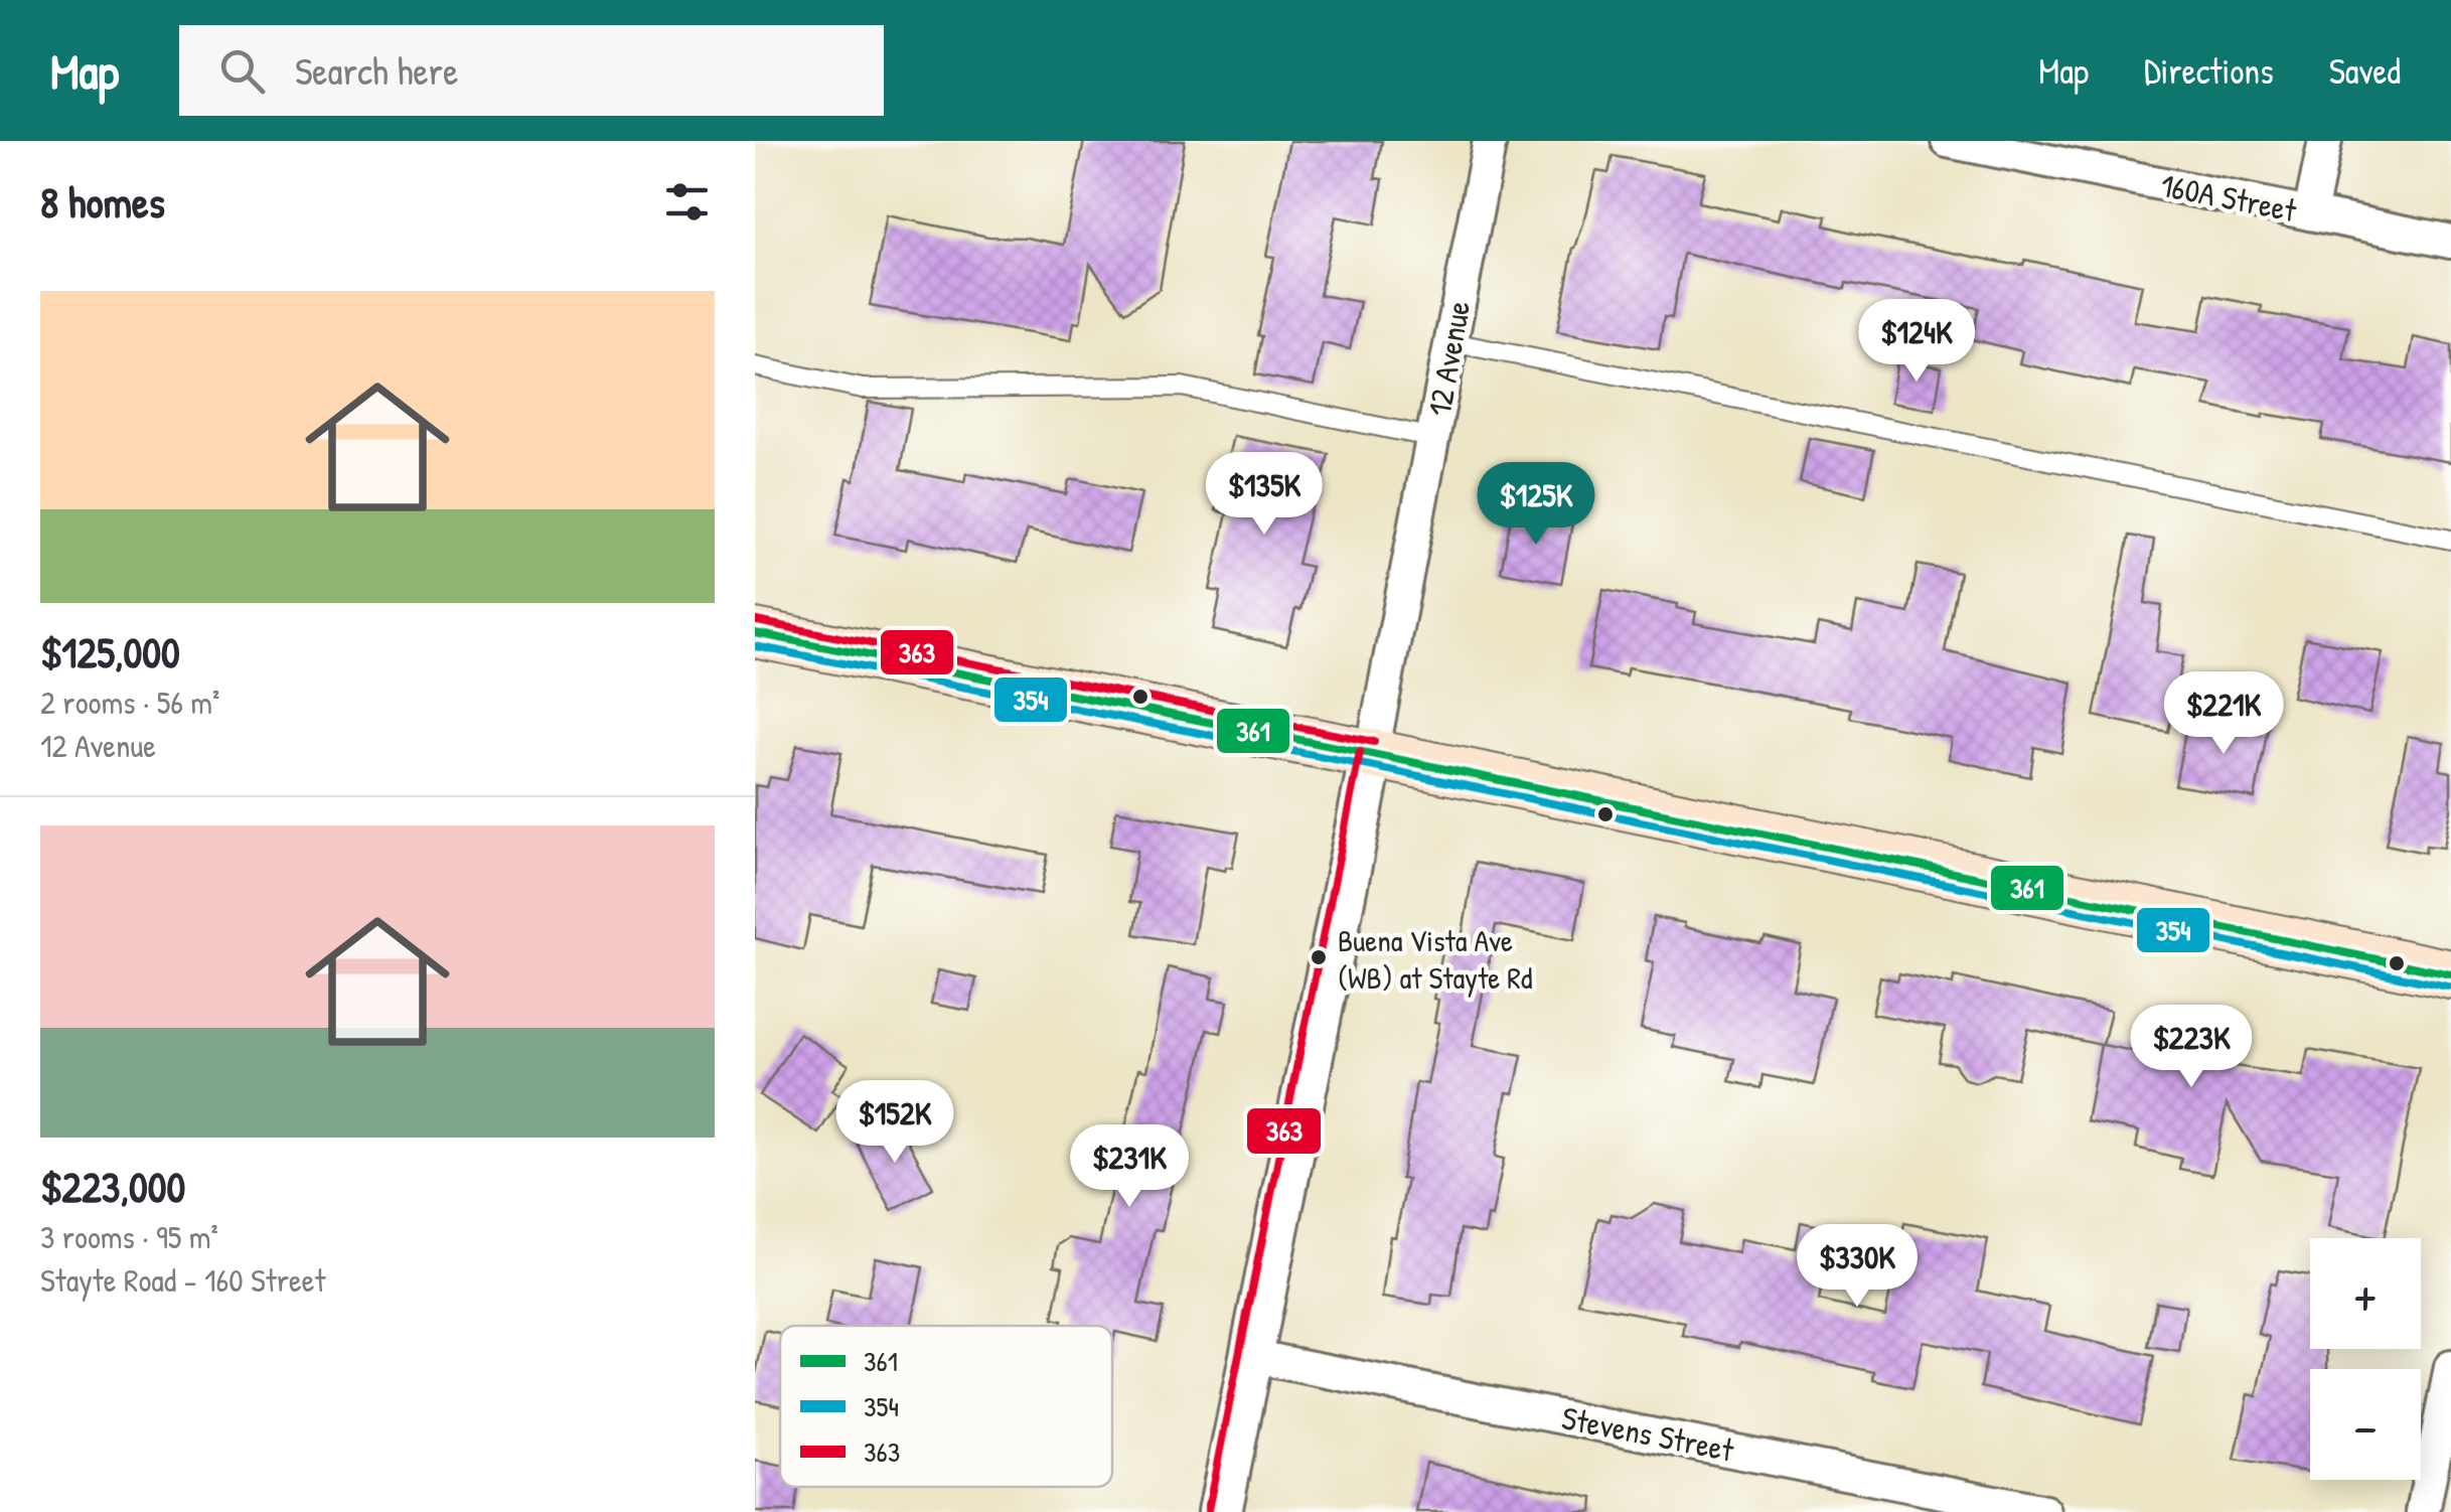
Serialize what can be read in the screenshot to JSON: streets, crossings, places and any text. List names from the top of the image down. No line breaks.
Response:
{"streets":{"street":["160A Street","12 Avenue","Stevens Street"]},"places":["Buena Vista Ave (WB) at Stayte Rd"],"lines":["transit line 363","transit line 361","transit line 354"],"legend":["361","354","363"],"page":{"header":"Map","search":"Search here","nav":["Map","Directions","Saved"],"heading":"8 homes","list":[{"name":"$125,000","note":"2 rooms · 56 m² · 12 Avenue"},{"name":"$223,000","note":"3 rooms · 95 m² · Stayte Road - 160 Street"}],"price":["$124K","$135K","$125K","$221K","$223K","$152K","$231K","$330K"],"map_buttons":["+","−"]}}
